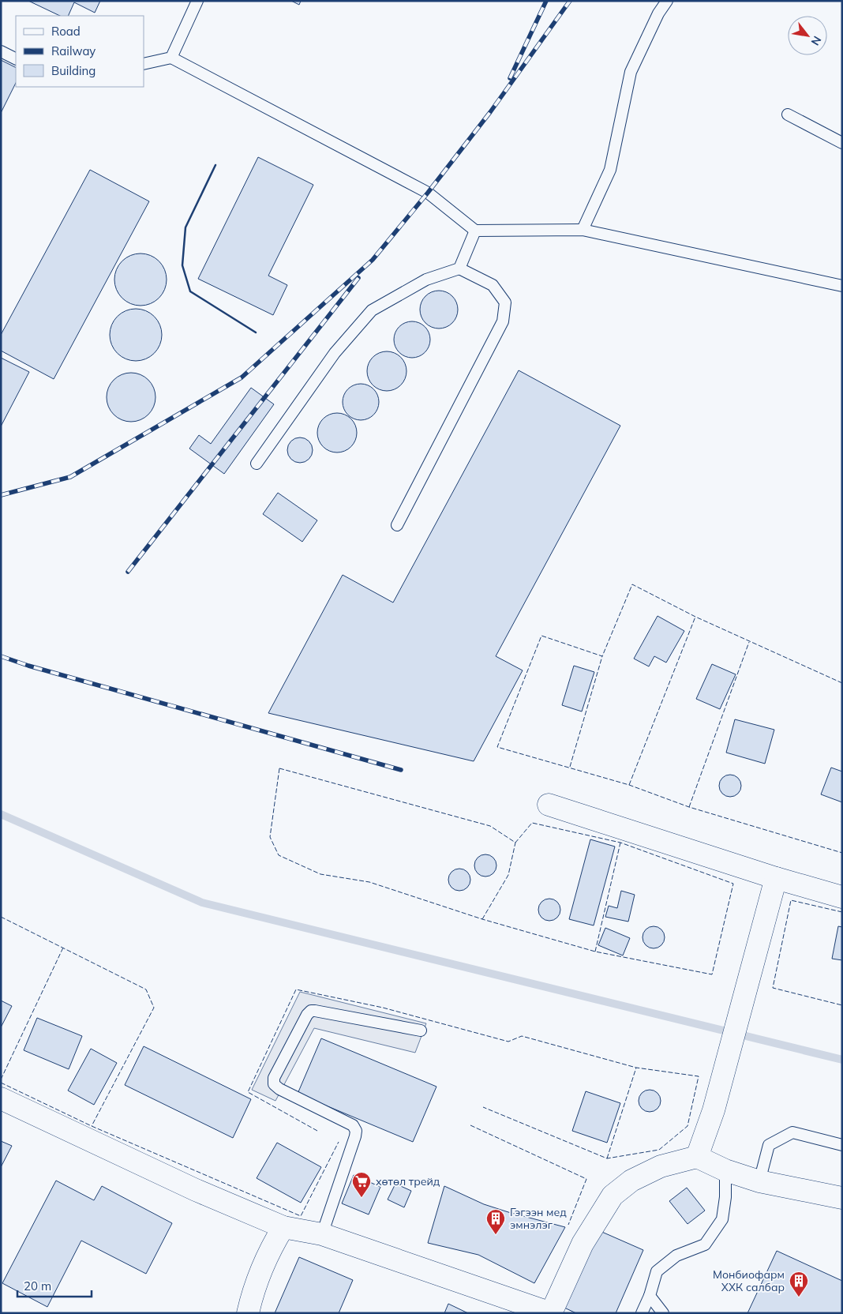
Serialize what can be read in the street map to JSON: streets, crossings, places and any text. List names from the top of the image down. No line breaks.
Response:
{"places":{"supermarket":["хөтөл трейд"],"building":["Гэгээн мед эмнэлэг","Монбиофарм ХХК салбар"]},"legend":["Road","Railway","Building"],"scale_bar":"20 m","north":"bottom right"}
